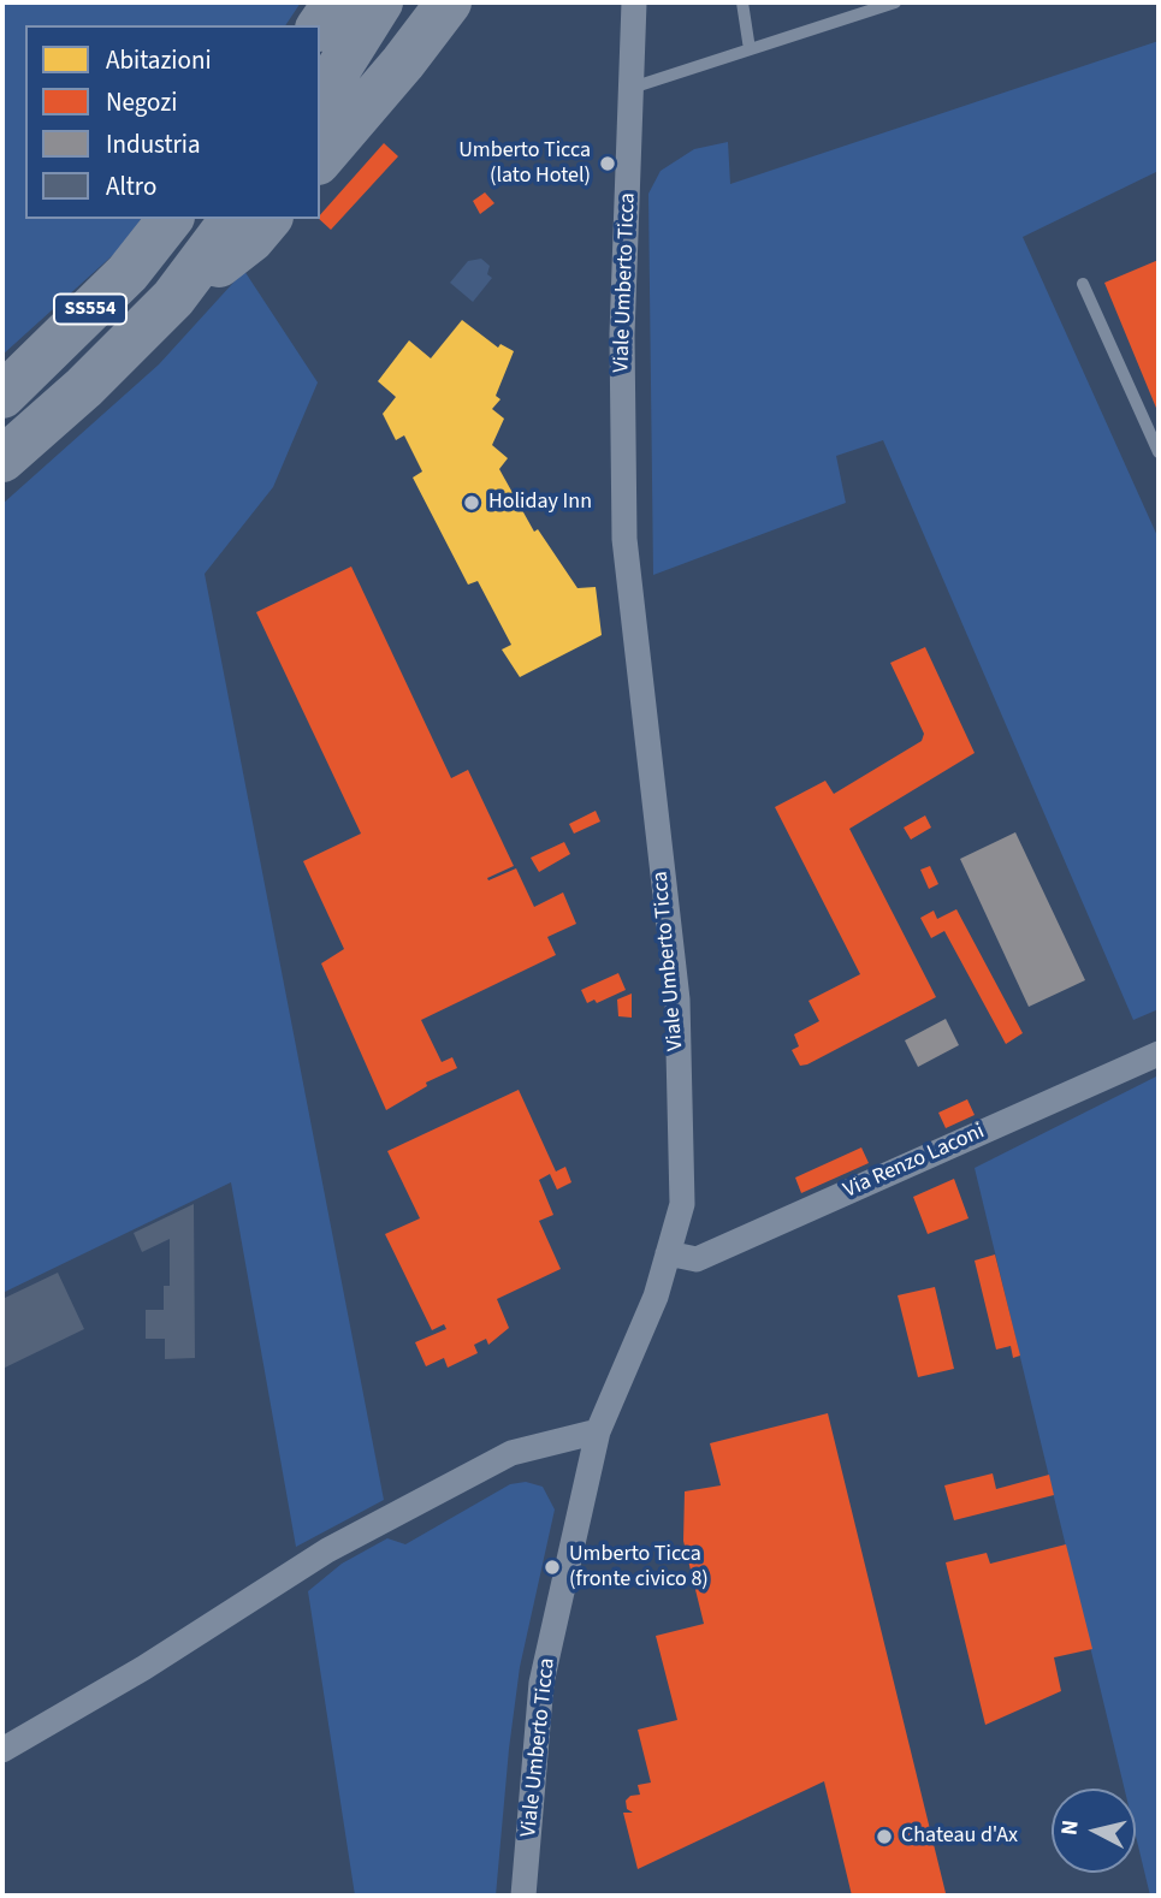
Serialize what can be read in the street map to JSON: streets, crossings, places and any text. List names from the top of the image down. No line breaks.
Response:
{"streets":{"highway":["SS554"],"street":["Viale Umberto Ticca","Via Renzo Laconi"]},"crossings":[["Viale Umberto Ticca","Via Renzo Laconi"]],"places":["Umberto Ticca (lato Hotel)","Holiday Inn","Umberto Ticca (fronte civico 8)","Chateau d'Ax"],"legend":["Abitazioni","Negozi","Industria","Altro"],"north":"left"}
